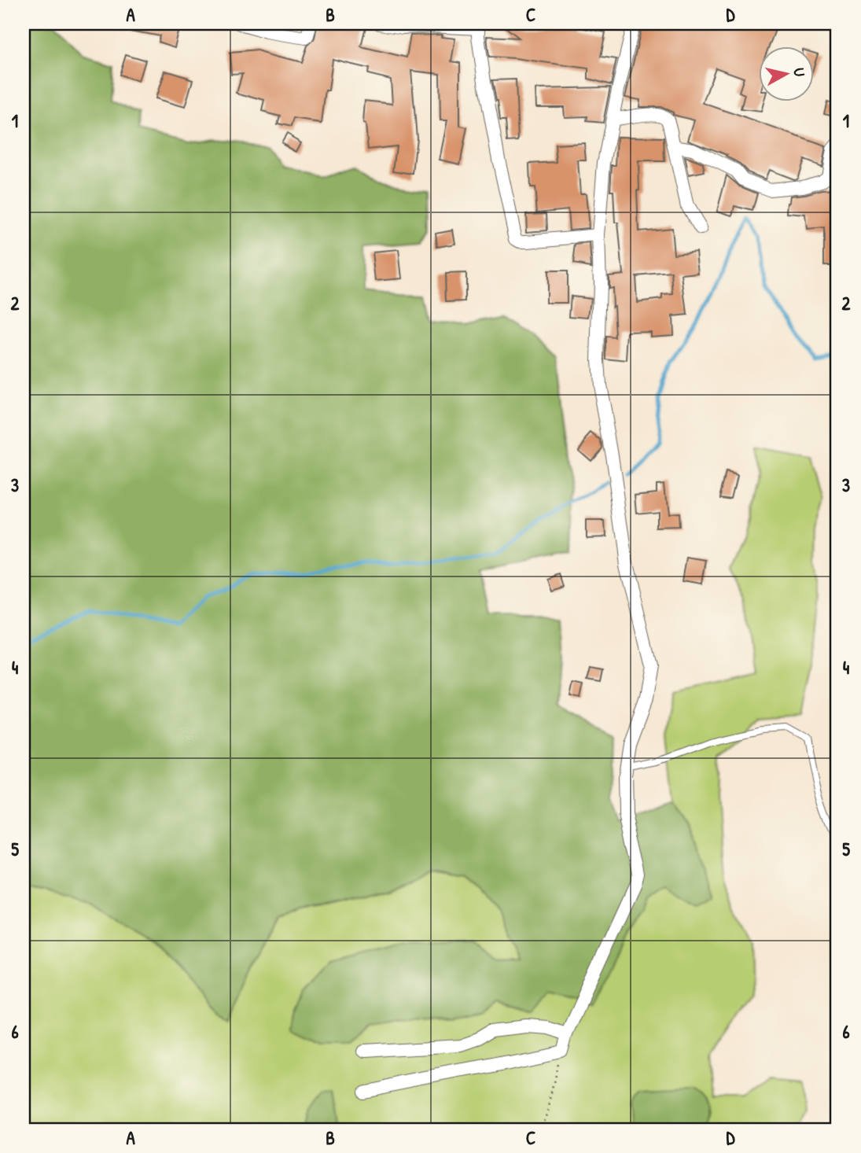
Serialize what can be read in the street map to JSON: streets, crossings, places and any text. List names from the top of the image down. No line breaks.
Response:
{"north":"right","grid":{"columns":["A","B","C","D"],"rows":["1","2","3","4","5","6"]}}
